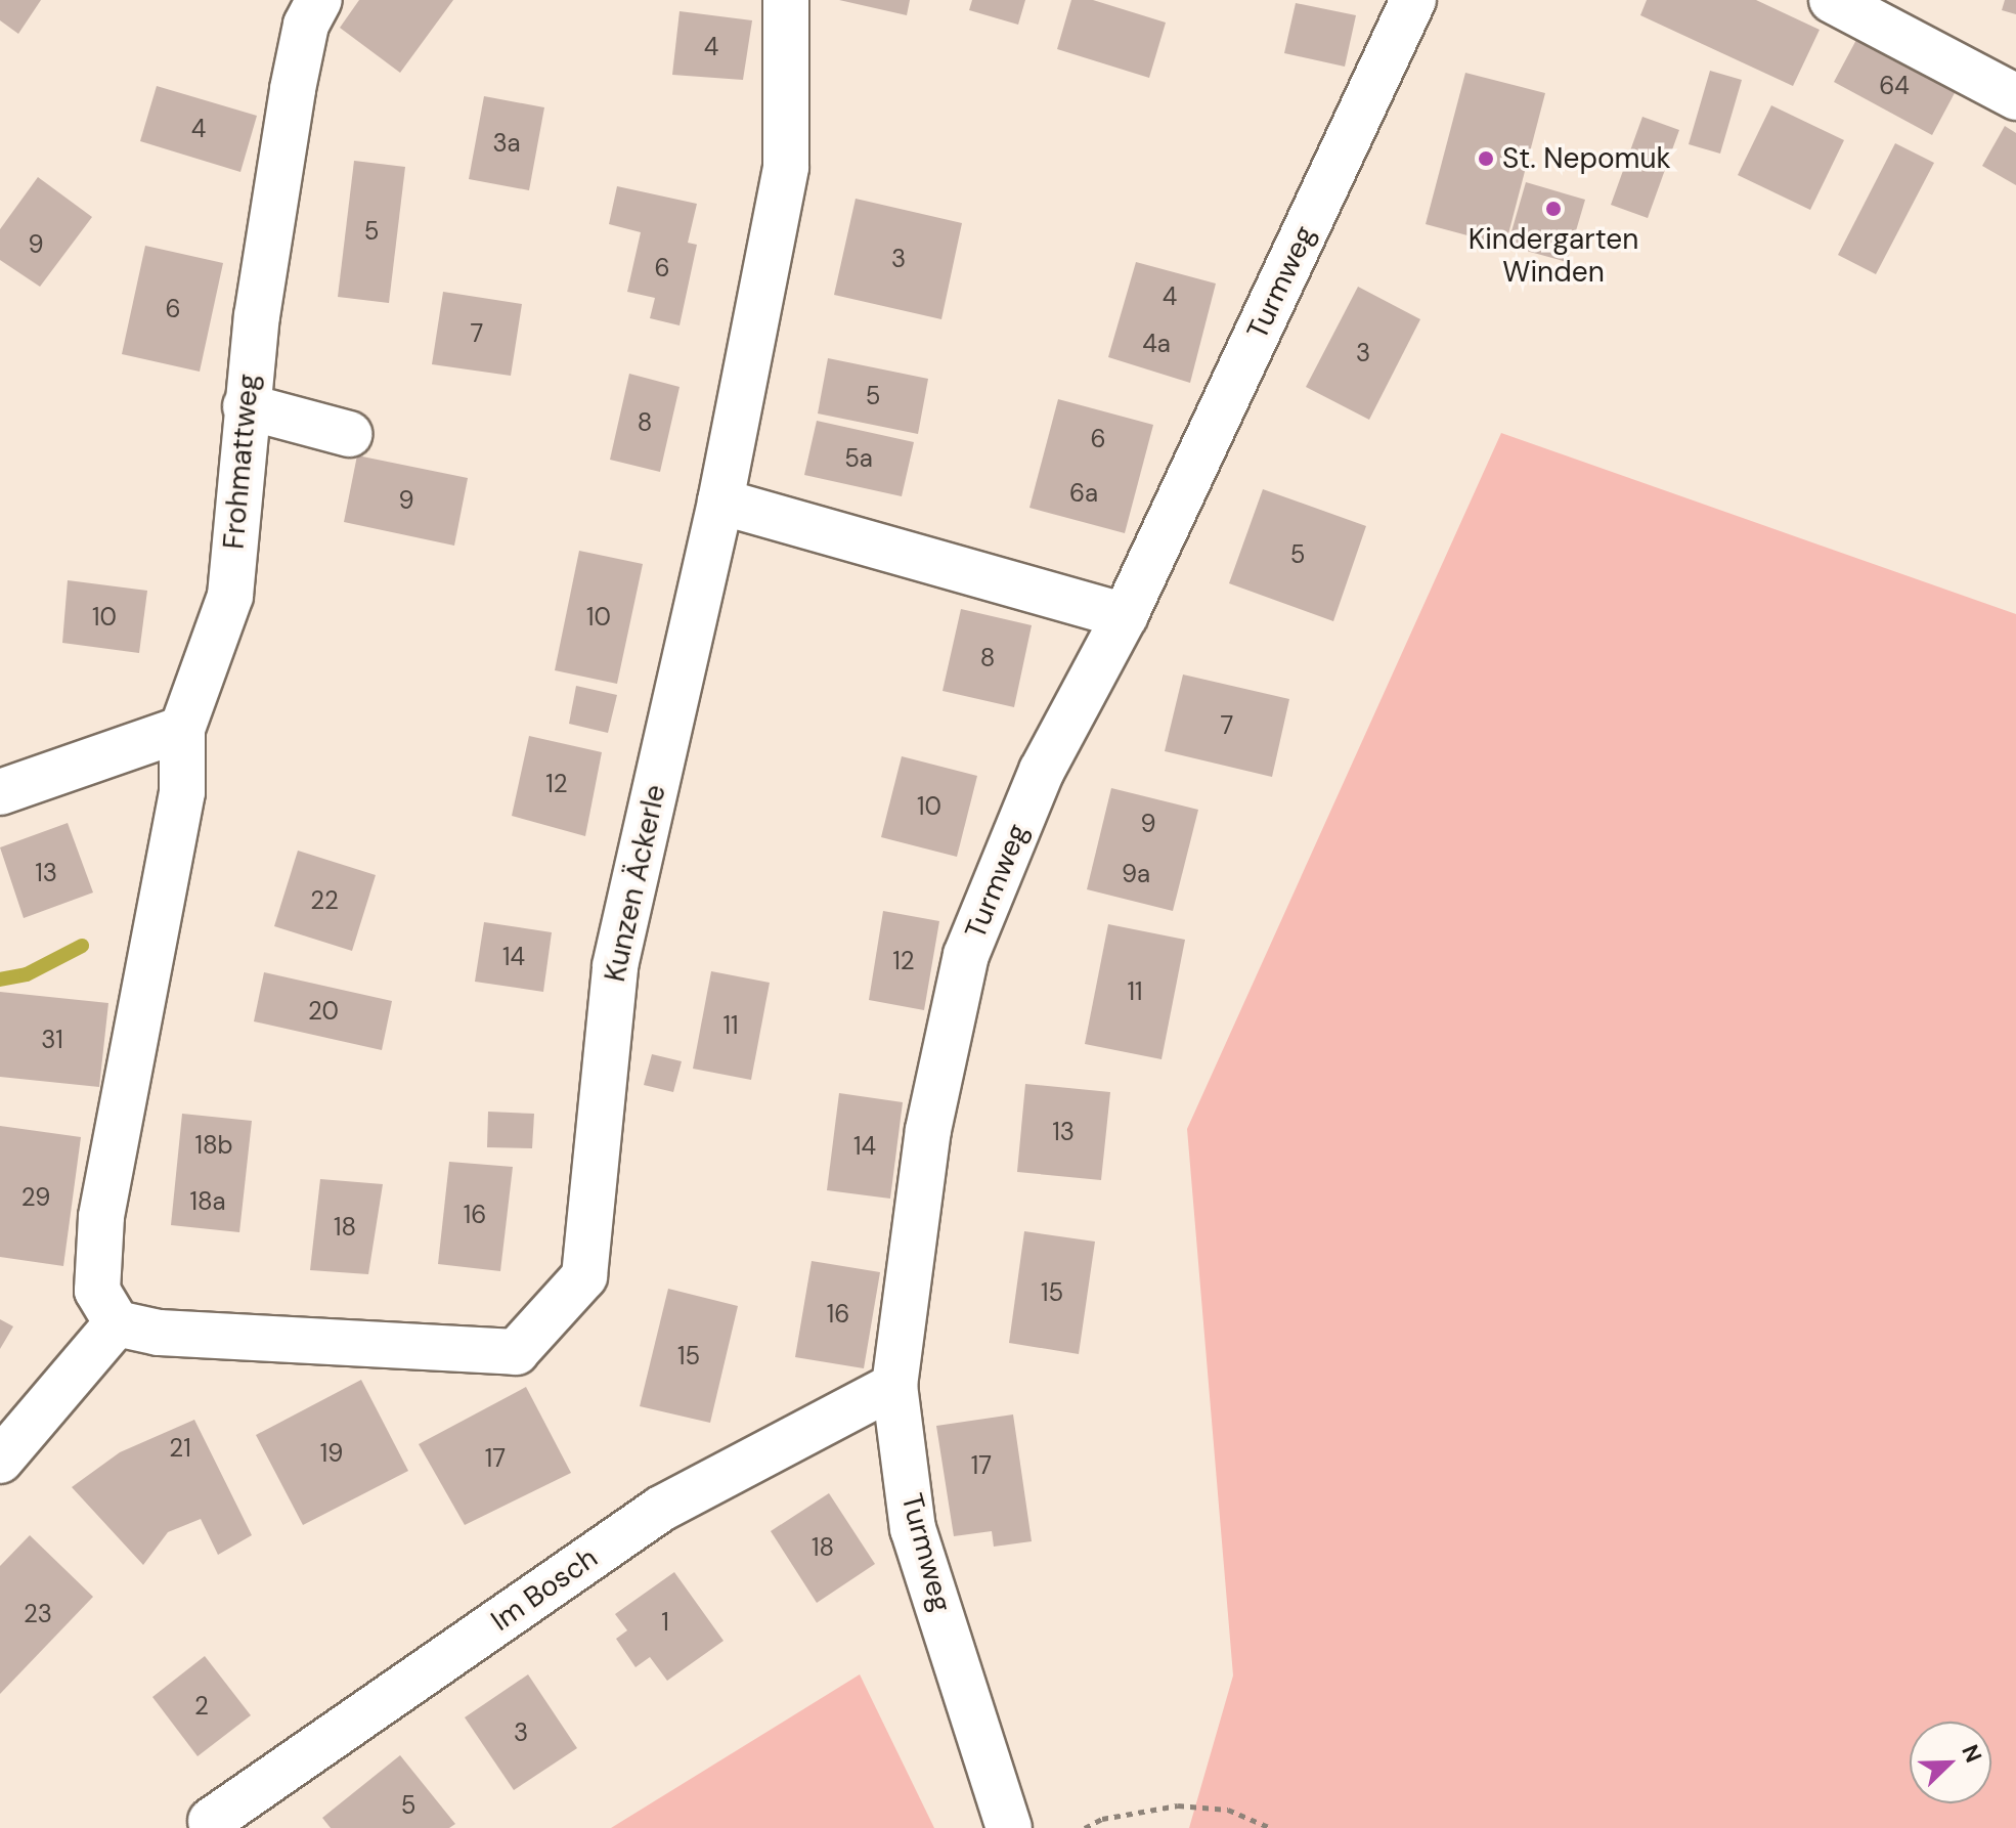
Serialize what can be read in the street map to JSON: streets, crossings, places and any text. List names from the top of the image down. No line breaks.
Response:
{"streets":{"street":["Turmweg","Frohmattweg","Kunzen Äckerle","Im Bosch"]},"crossings":[["Turmweg","Im Bosch"]],"places":["St. Nepomuk","Kindergarten Winden"],"house_numbers":["4","64","4","3a","5","9","3","6","4","6","7","4a","3","5","8","6","5a","6a","9","5","10","10","8","7","12","10","9","13","9a","22","14","12","11","20","11","31","13","18b","14","29","18a","16","18","15","16","15","21","19","17","17","18","23","1","2","3","5"],"north":"top right"}
